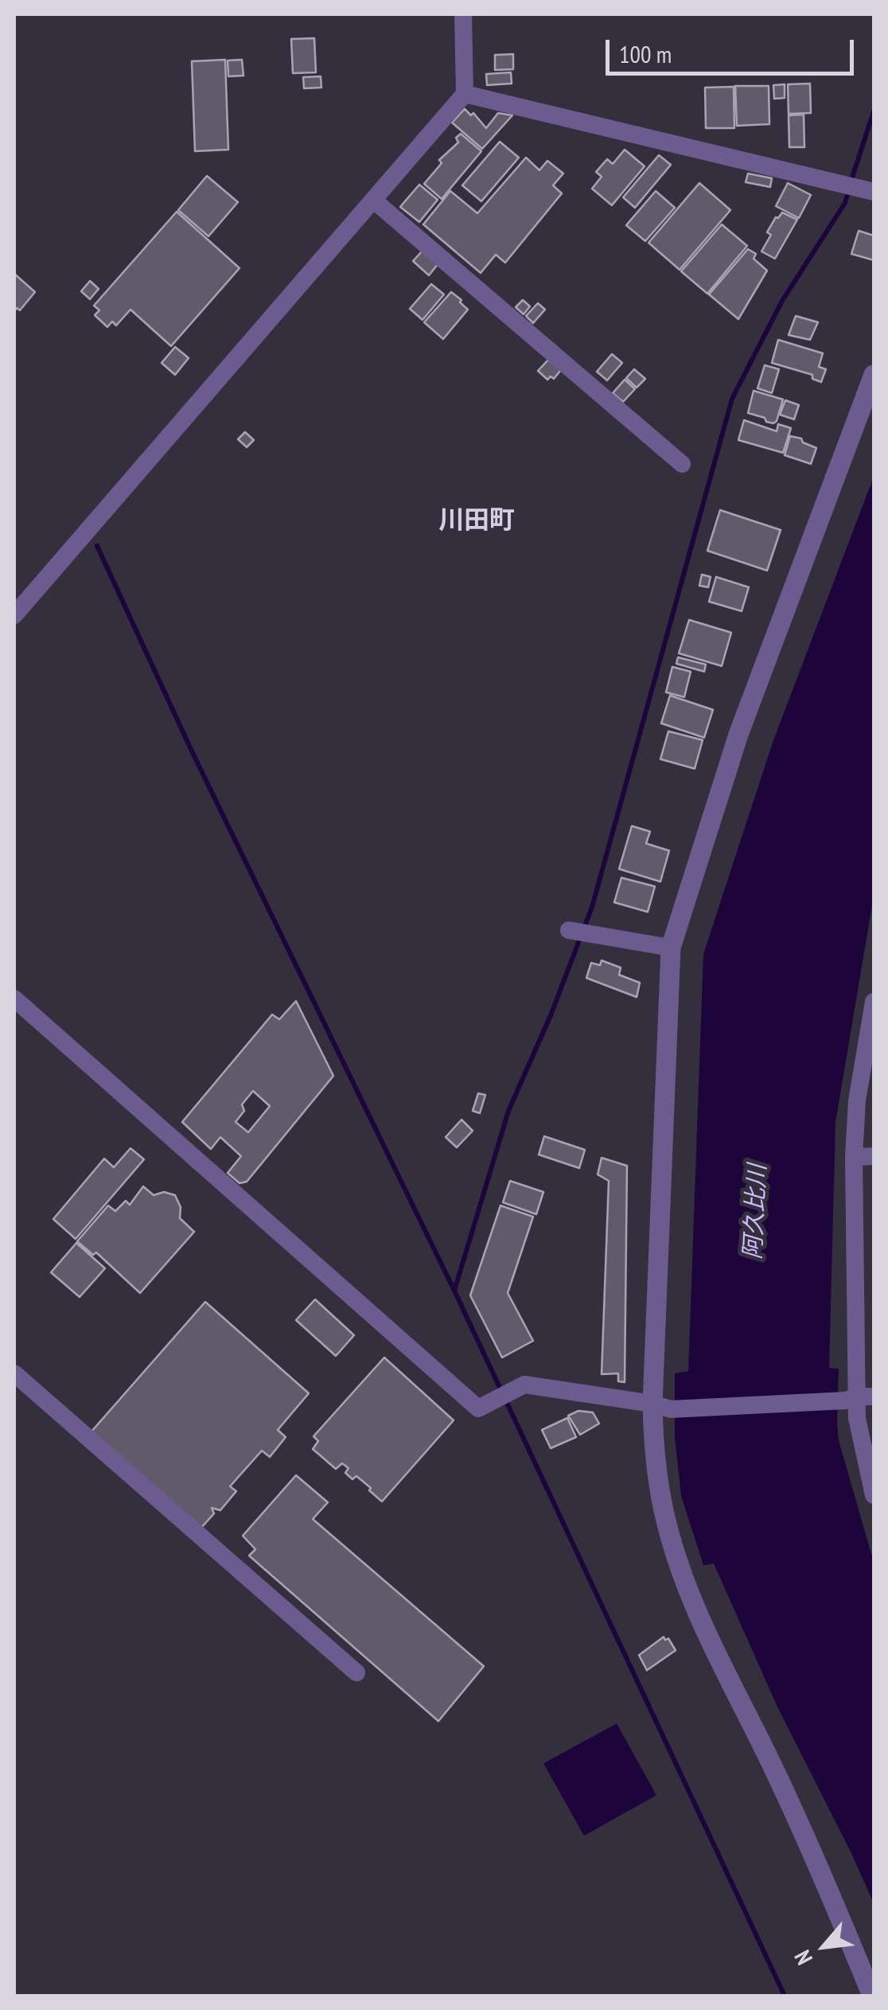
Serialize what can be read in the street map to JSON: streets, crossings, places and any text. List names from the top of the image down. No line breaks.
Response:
{"districts":["川田町"],"water":["阿久比川"],"scale_bar":"100 m","north":"bottom left"}
